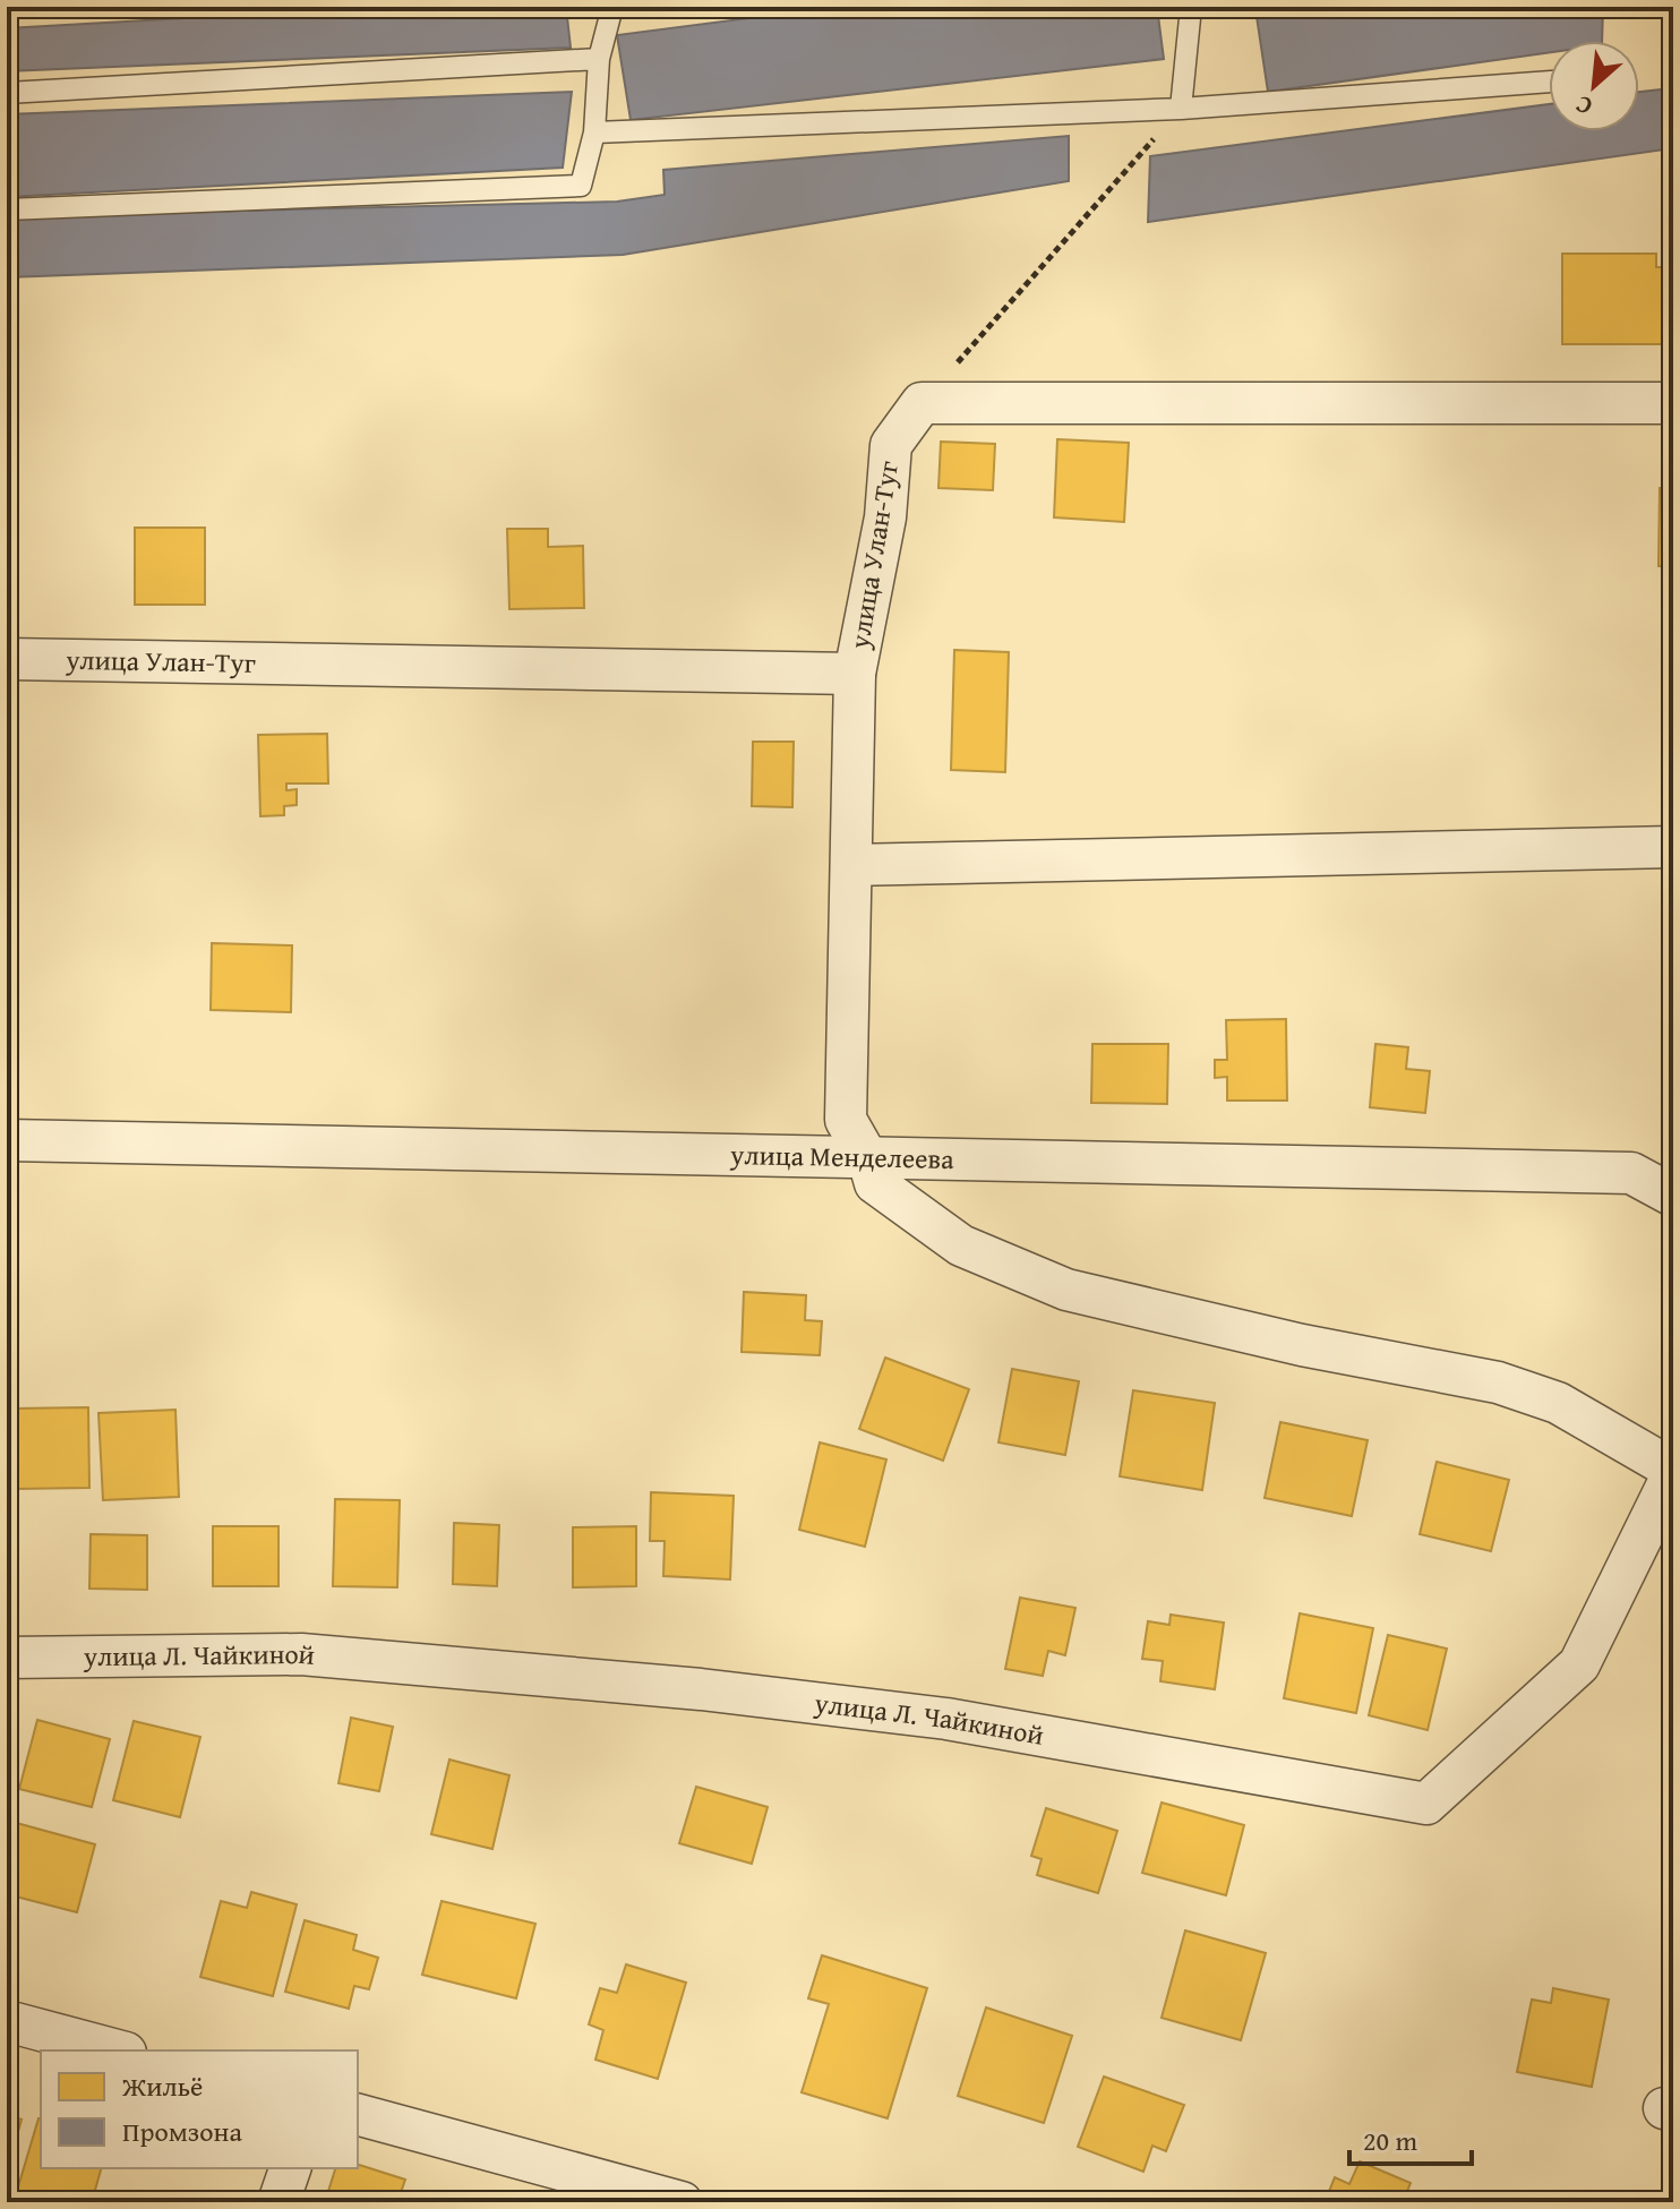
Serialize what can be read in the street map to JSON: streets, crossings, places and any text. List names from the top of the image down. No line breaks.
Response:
{"streets":{"street":["улица Улан-Туг","улица Менделеева","улица Л. Чайкиной"]},"legend":["Жильё","Промзона"],"scale_bar":"20 m","north":"bottom left"}
